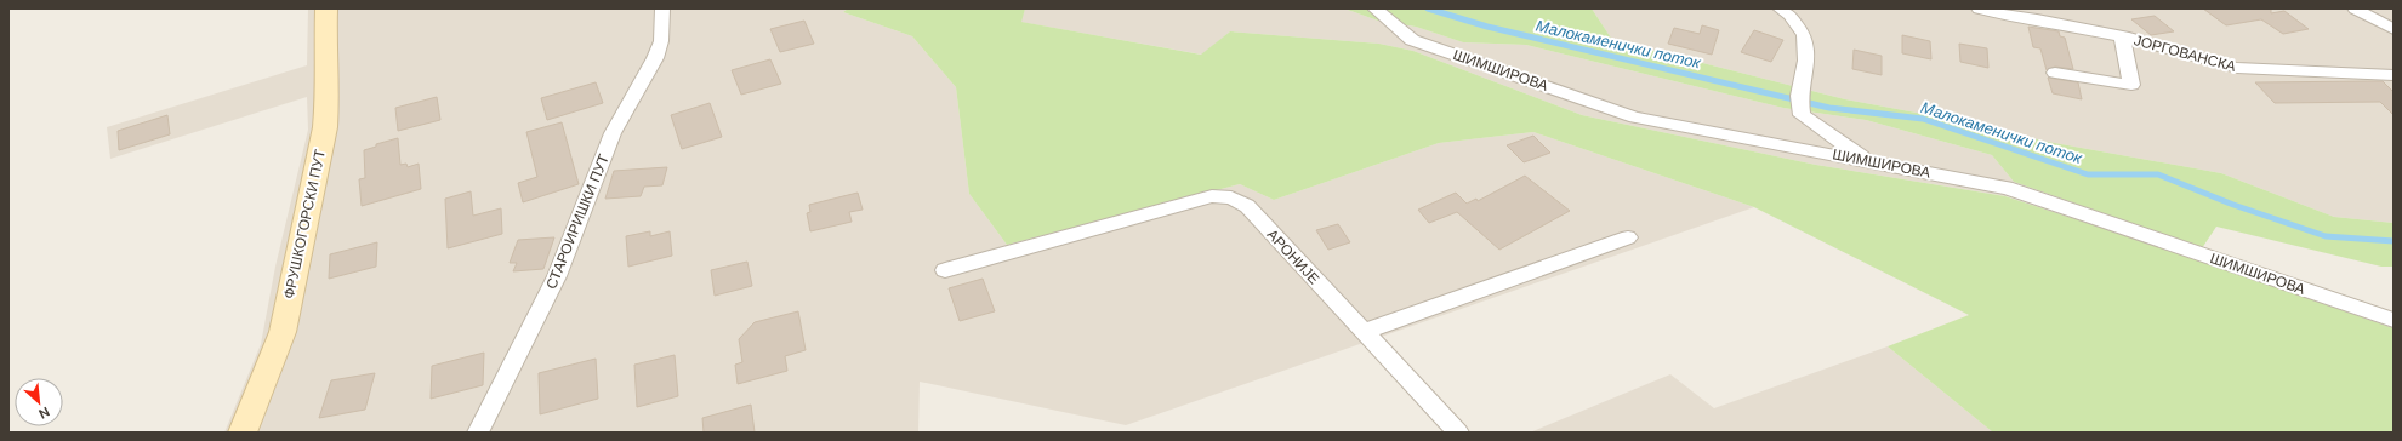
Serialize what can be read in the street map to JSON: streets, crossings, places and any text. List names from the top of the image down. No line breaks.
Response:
{"streets":{"street":["ЈОРГОВАНСКА","ШИМШИРОВА","СТАРОИРИШКИ ПУТ","ФРУШКОГОРСКИ ПУТ","АРОНИЈЕ"]},"water":["Малокаменички поток"],"north":"bottom right"}
